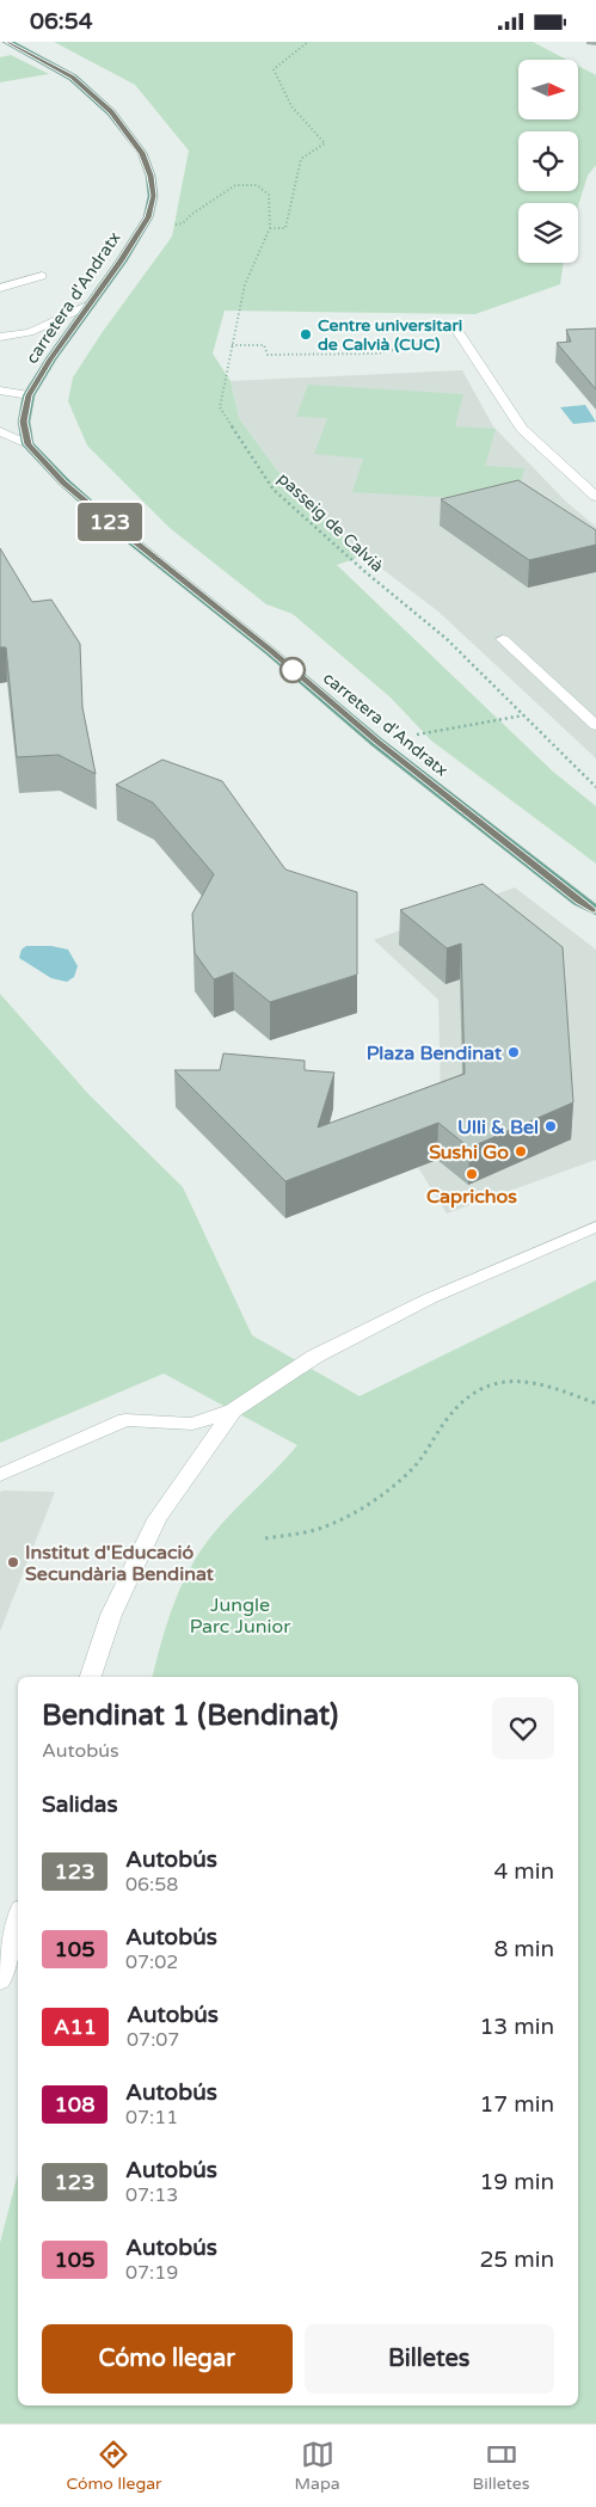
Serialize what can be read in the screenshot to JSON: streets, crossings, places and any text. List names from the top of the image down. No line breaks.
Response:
{"streets":{"main road":["carretera d'Andratx"],"path":["passeig de Calvià"]},"parks":["Jungle Parc Junior"],"places":["Centre universitari de Calvià (CUC)","Plaza Bendinat","Ulli & Bel","Sushi Go","Caprichos","Institut d'Educació Secundària Bendinat"],"lines":["bus line 123"],"north":"right","page":{"status":"06:54","on_map":"123","heading":[["Bendinat 1 (Bendinat)","Autobús"],"Salidas"],"list":[{"mark":"123","name":"Autobús","note":"06:58","value":"4 min"},{"mark":"105","name":"Autobús","note":"07:02","value":"8 min"},{"mark":"A11","name":"Autobús","note":"07:07","value":"13 min"},{"mark":"108","name":"Autobús","note":"07:11","value":"17 min"},{"mark":"123","name":"Autobús","note":"07:13","value":"19 min"},{"mark":"105","name":"Autobús","note":"07:19","value":"25 min"}],"buttons":["Cómo llegar","Billetes"],"tabs":["Cómo llegar","Mapa","Billetes"]}}
